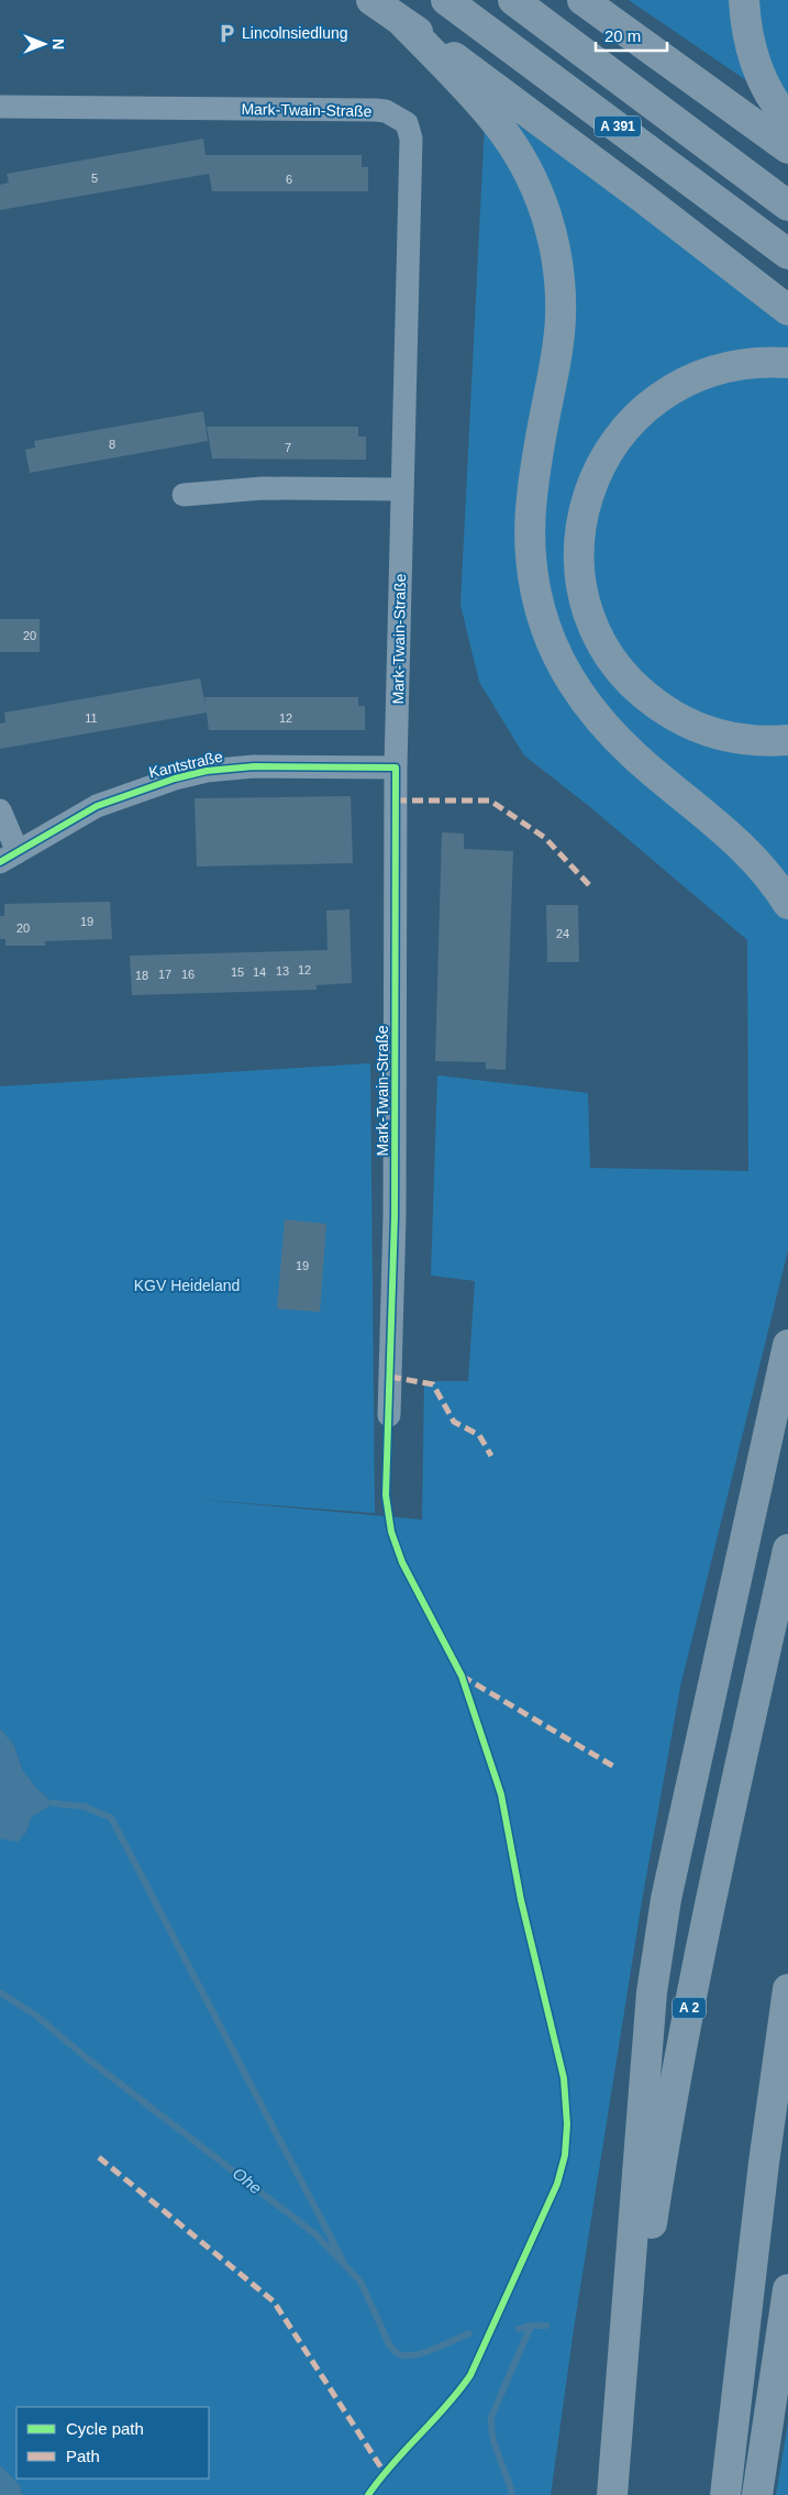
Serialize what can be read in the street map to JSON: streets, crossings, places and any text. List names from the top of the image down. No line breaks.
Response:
{"streets":{"highway":["A 391","A 2"],"street":["Mark-Twain-Straße","Kantstraße"]},"crossings":[["Mark-Twain-Straße","Kantstraße"]],"water":["Ohe"],"parks":["KGV Heideland"],"places":{"parking":["Lincolnsiedlung"]},"house_numbers":["5","6","8","7","20","11","12","19","20","24","12","13","15","14","17","16","18","19"],"legend":["Cycle path","Path"],"scale_bar":"20 m","north":"right"}
